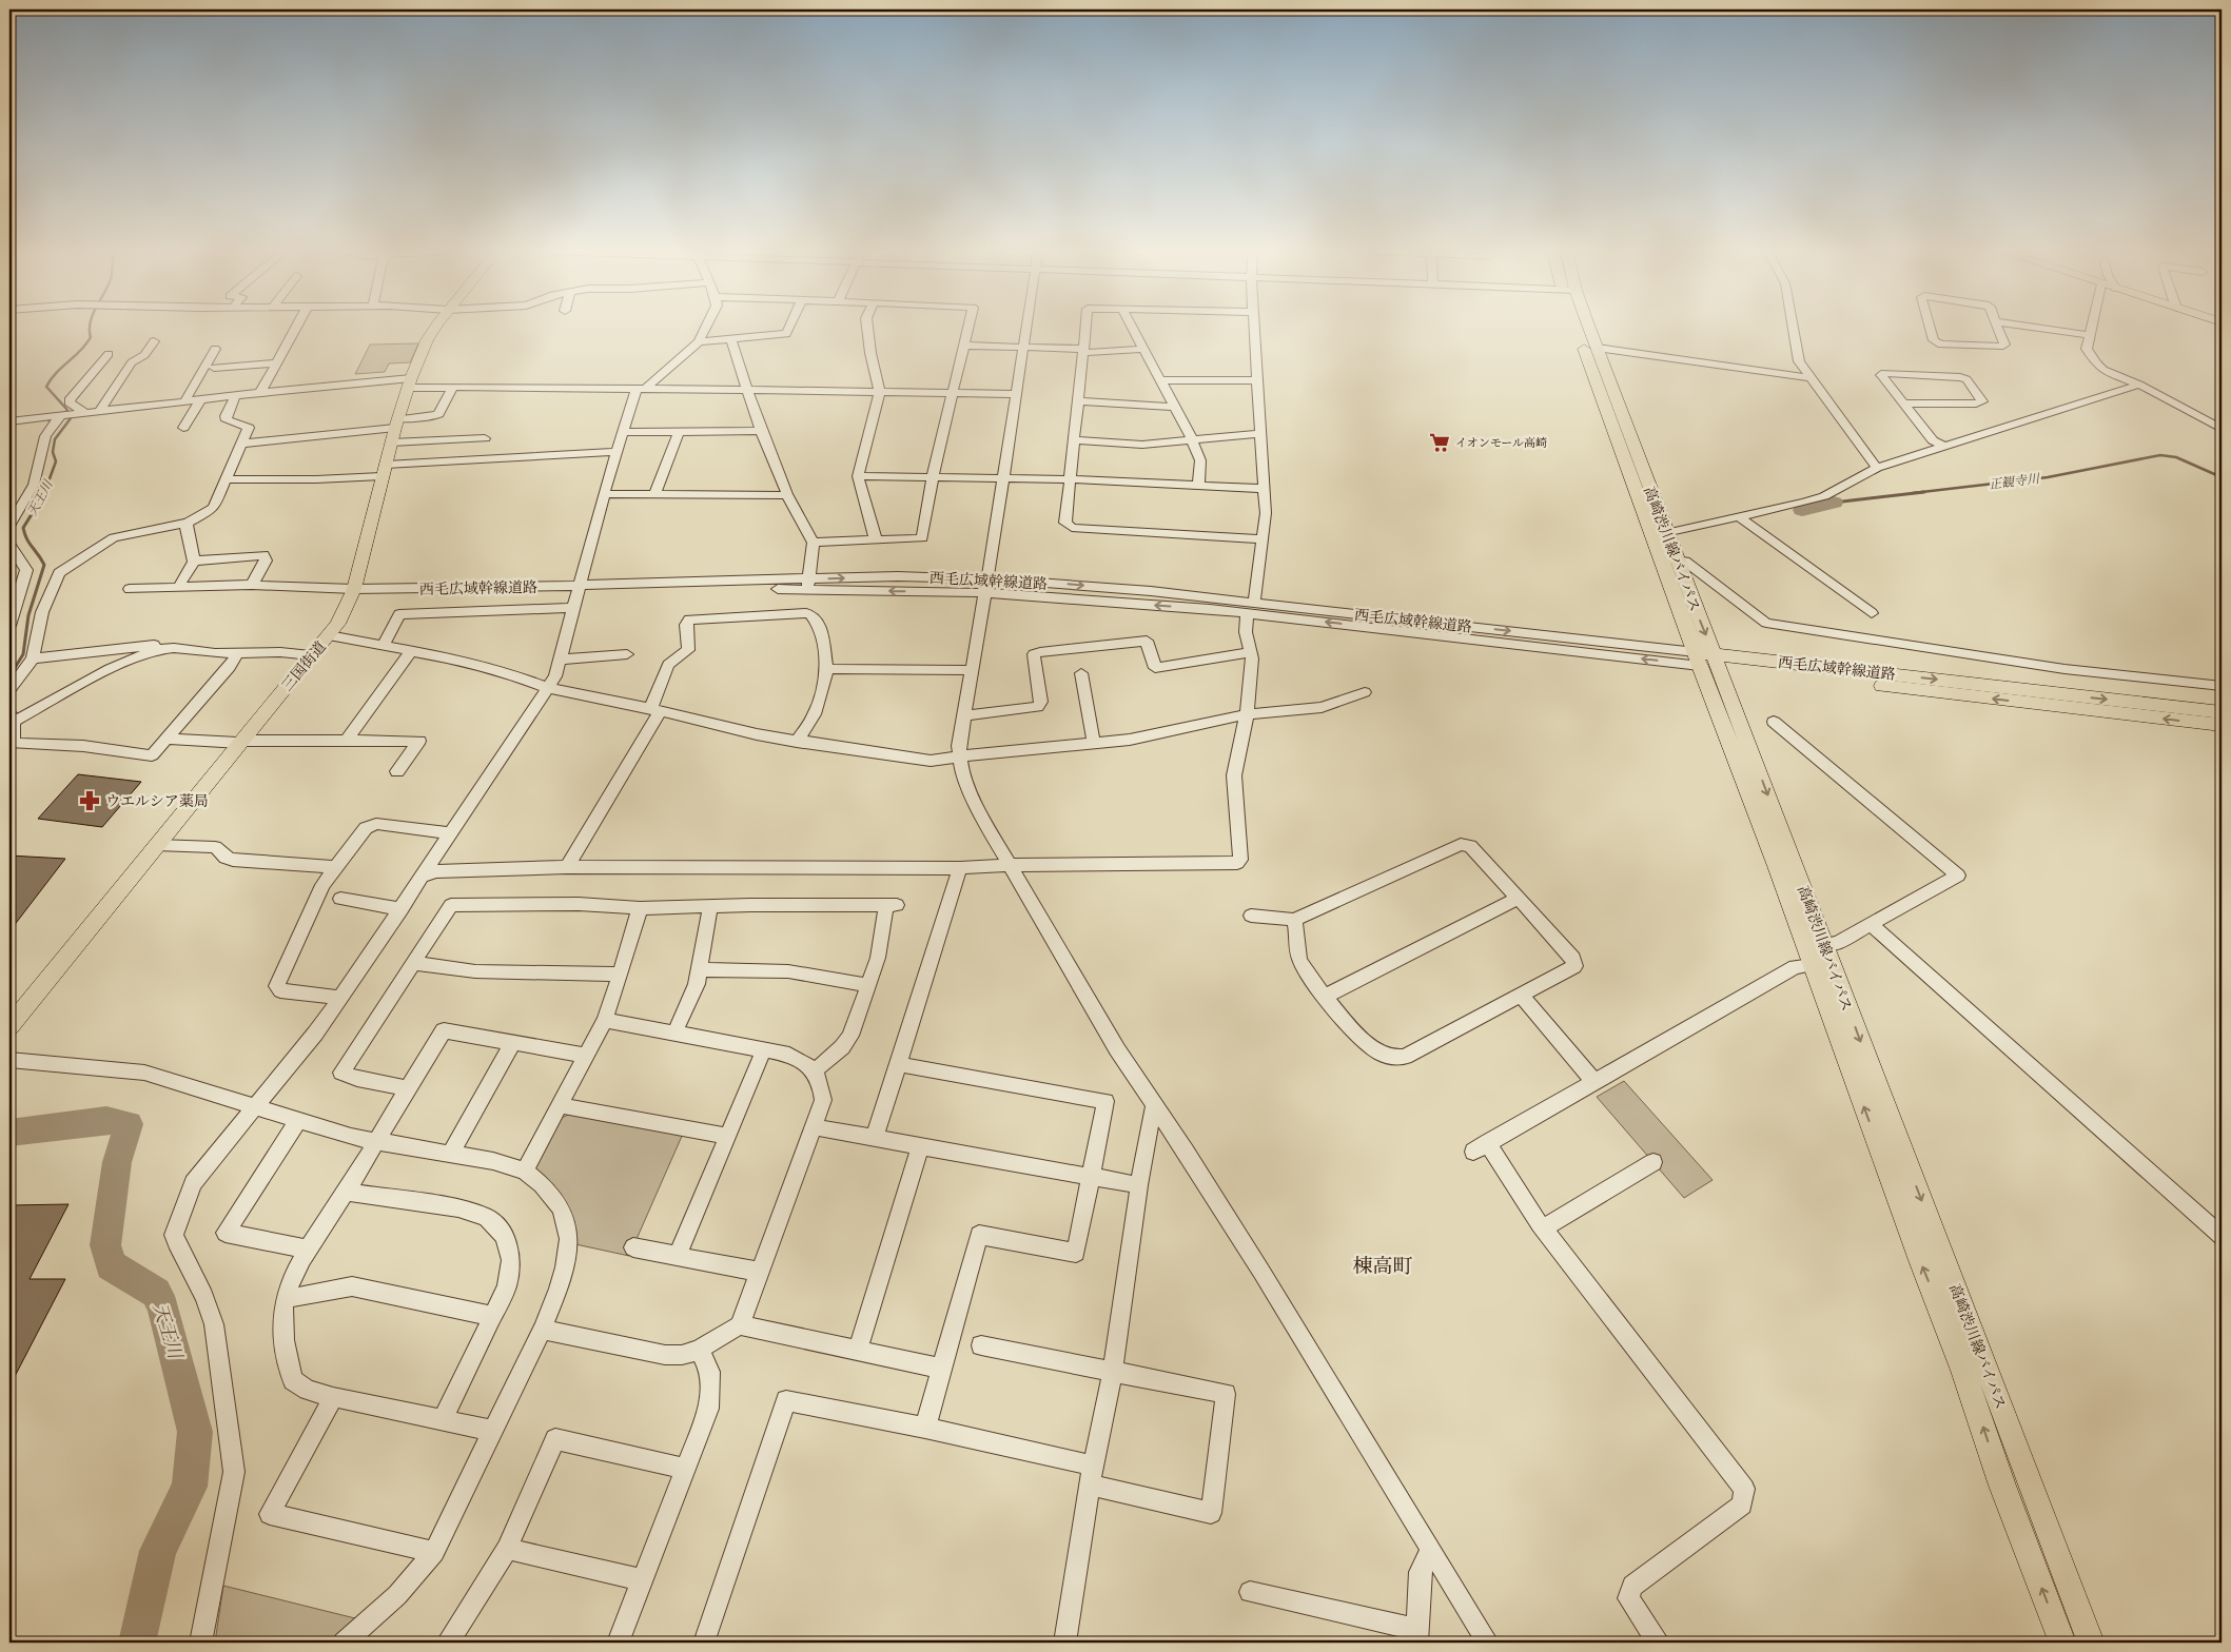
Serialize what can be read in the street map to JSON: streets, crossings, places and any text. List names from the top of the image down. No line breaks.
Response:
{"streets":{"main road":["高崎渋川線バイパス","西毛広域幹線道路","三国街道"]},"crossings":[["高崎渋川線バイパス","西毛広域幹線道路"],["西毛広域幹線道路","三国街道"]],"districts":["棟高町"],"water":["正観寺川","天王川"],"places":{"supermarket":["イオンモール高崎"],"pharmacy":["ウエルシア薬局"]}}
